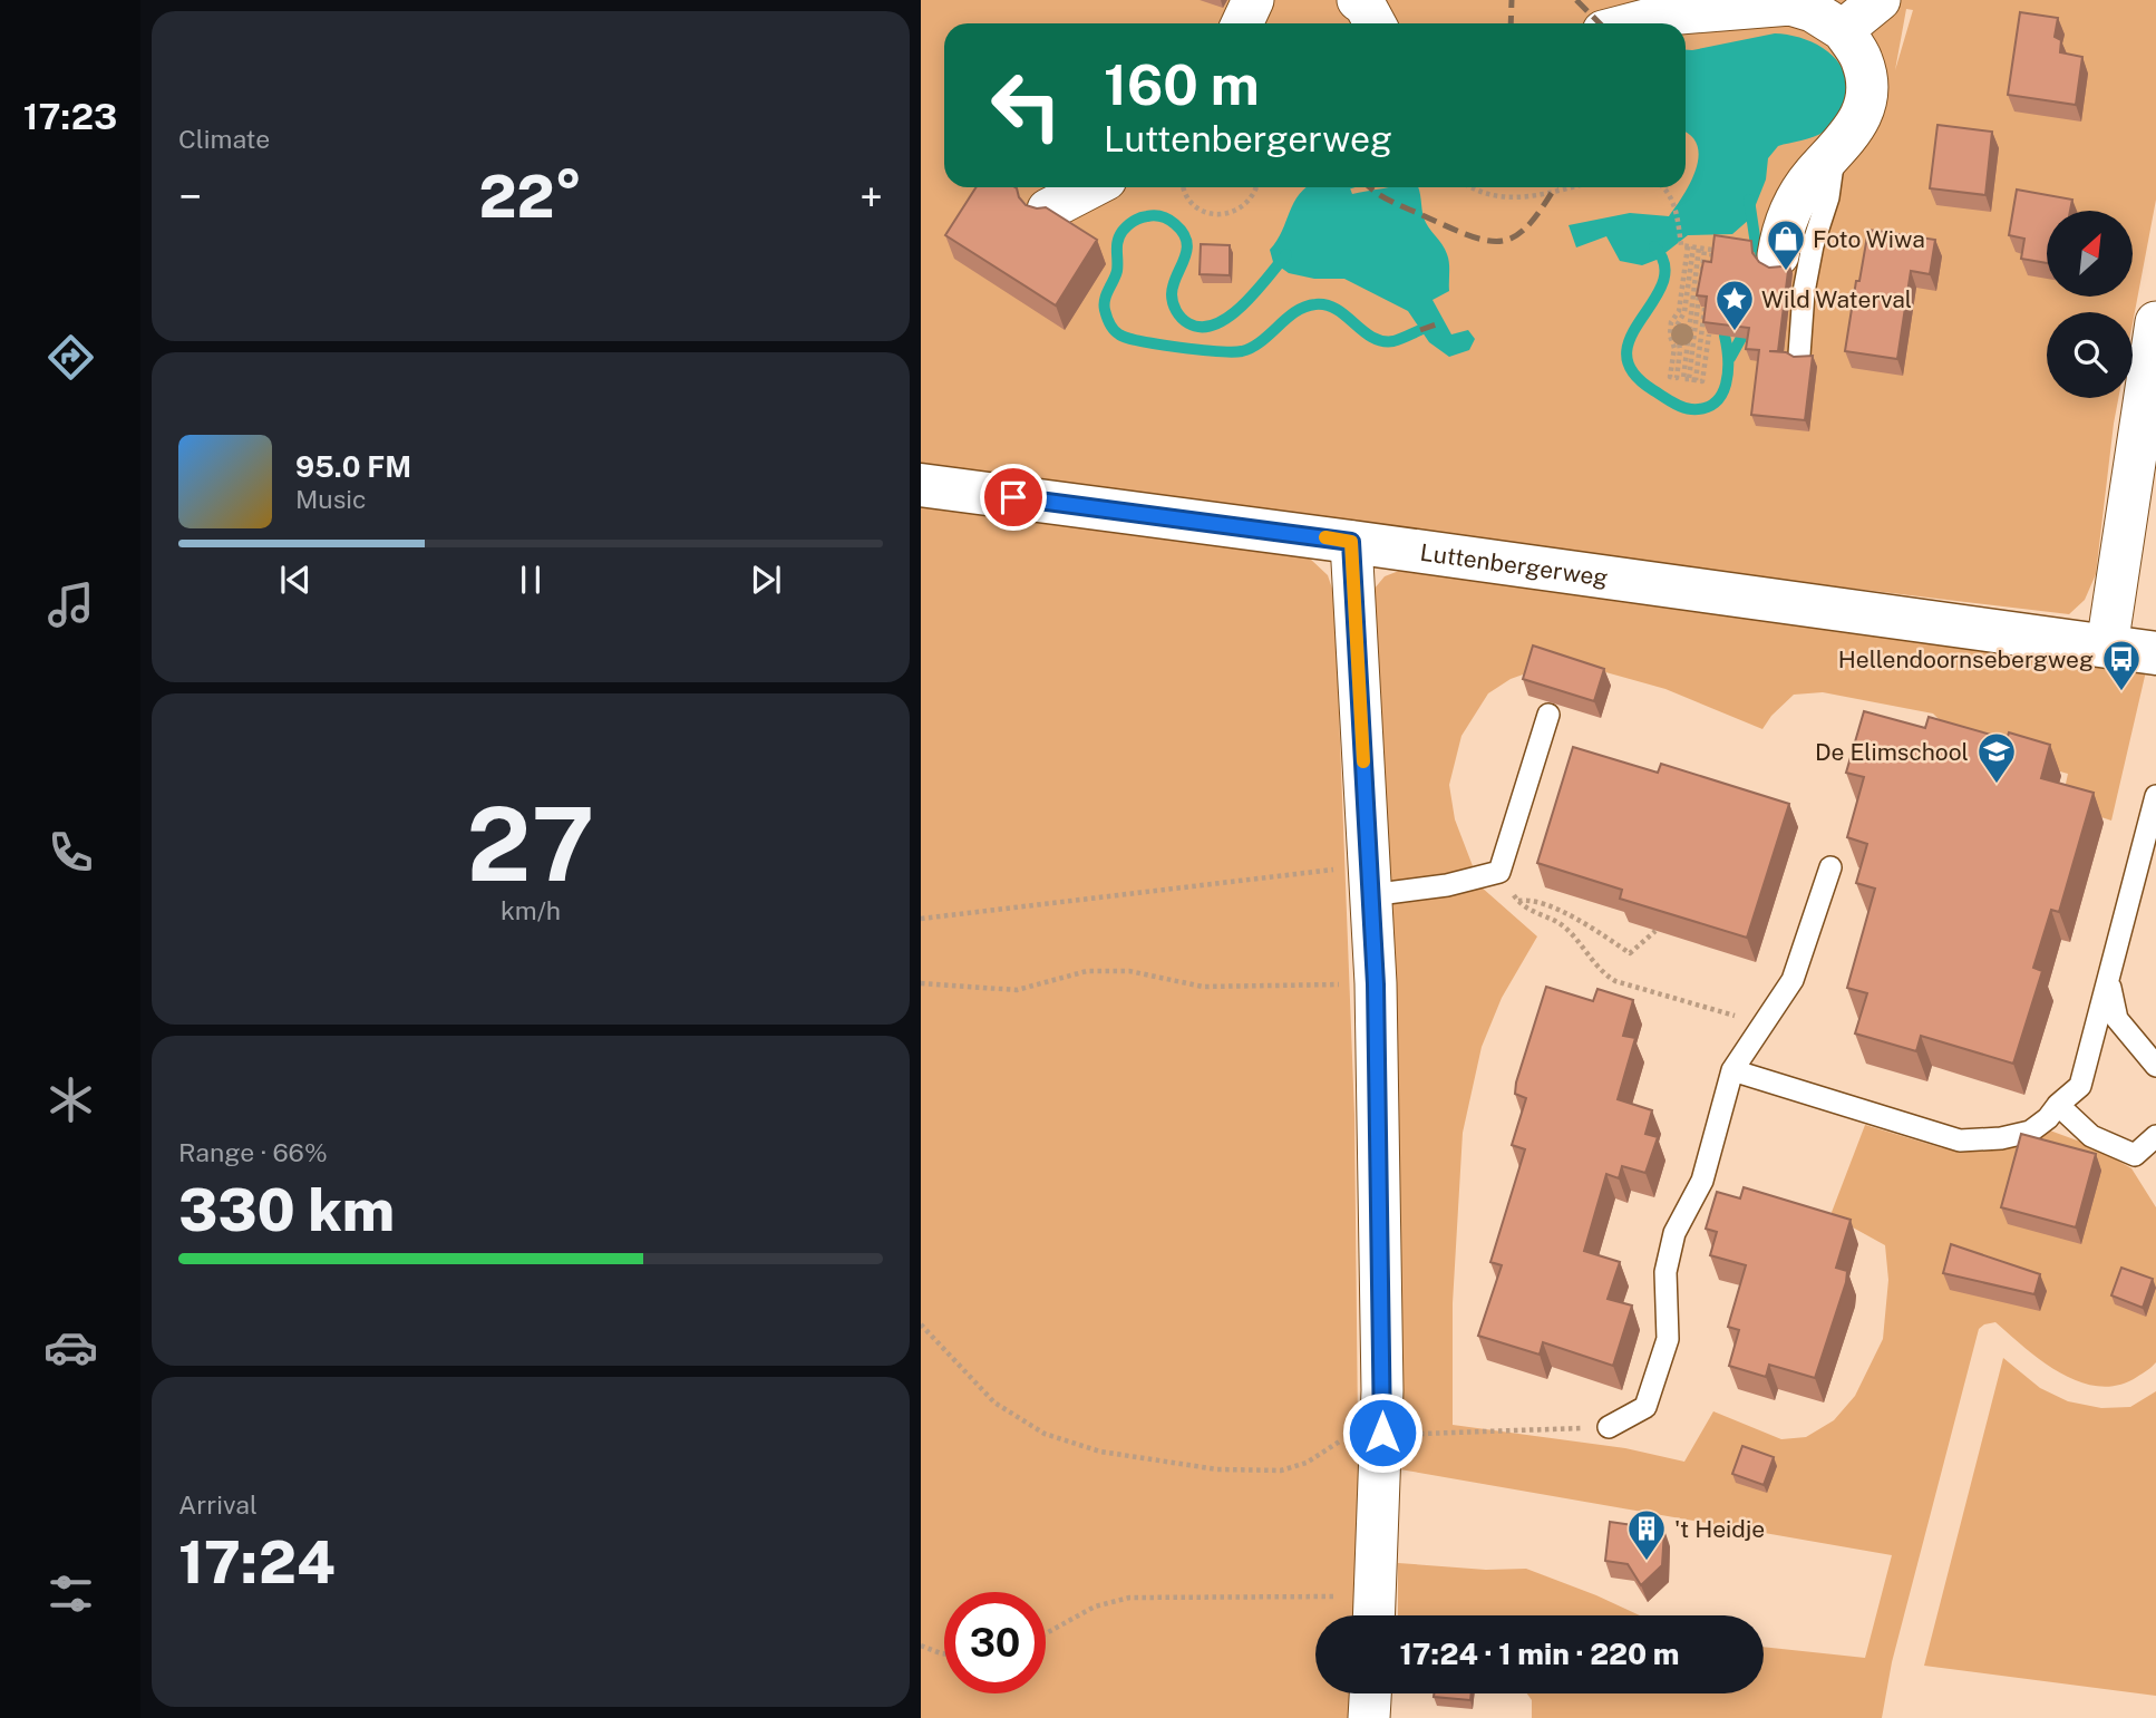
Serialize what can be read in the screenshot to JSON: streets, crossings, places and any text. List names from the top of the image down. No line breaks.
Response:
{"streets":{"street":["Luttenbergerweg"]},"places":{"shop":["Foto Wiwa"],"place":["Wild Waterval"],"bus stop":["Hellendoornsebergweg"],"school or university":["De Elimschool"],"building":["'t Heidje"]},"north":"top right","page":{"tabs":"17:23","tile":["Climate",["27","km/h"],["Range · 66%","330 km"],["Arrival","17:24"]],"turn":["160 m","Luttenbergerweg"],"heat":["−","22°","+"],"song":["95.0 FM","Music"],"limit":"30","trip":"17:24 · 1 min · 220 m"}}
